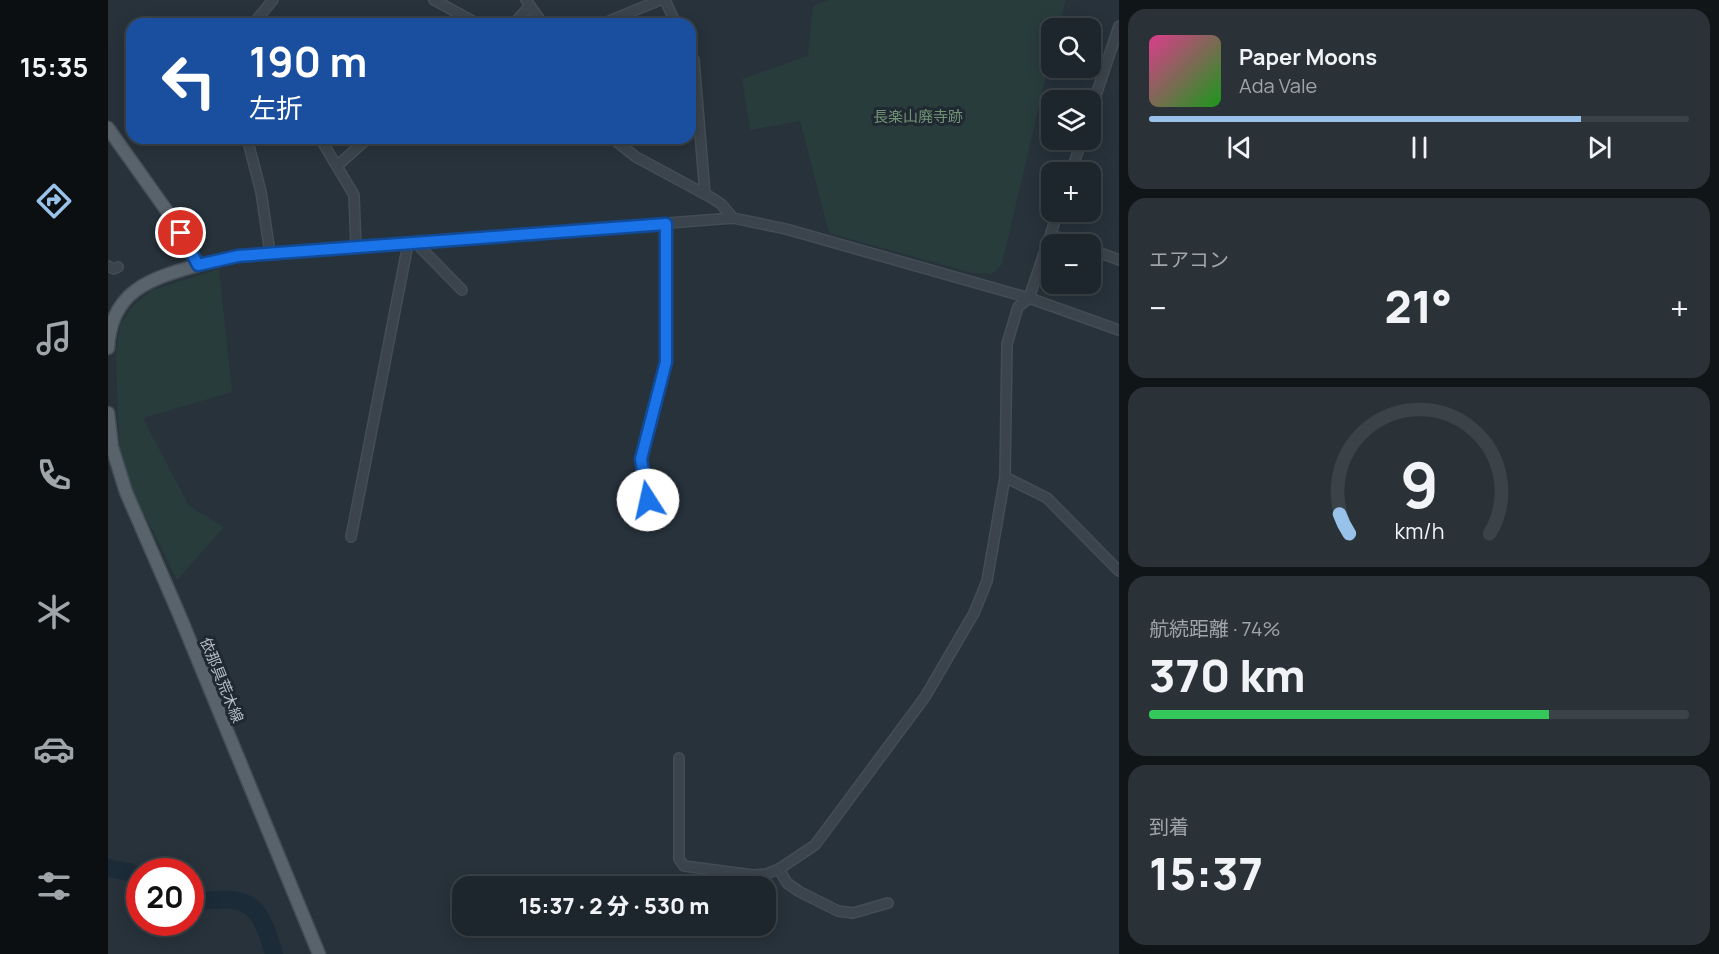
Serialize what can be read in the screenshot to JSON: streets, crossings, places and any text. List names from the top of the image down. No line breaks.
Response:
{"streets":{"main road":["依那具荒木線"]},"parks":["長楽山廃寺跡"],"page":{"tabs":"15:35","map_buttons":["+","−"],"turn":["190 m","左折"],"song":["Paper Moons","Ada Vale"],"tile":["エアコン",["航続距離 · 74%","370 km"],["到着","15:37"]],"heat":["−","21°","+"],"limit":"20","trip":"15:37 · 2 分 · 530 m","gauge":["9","km/h"]}}
